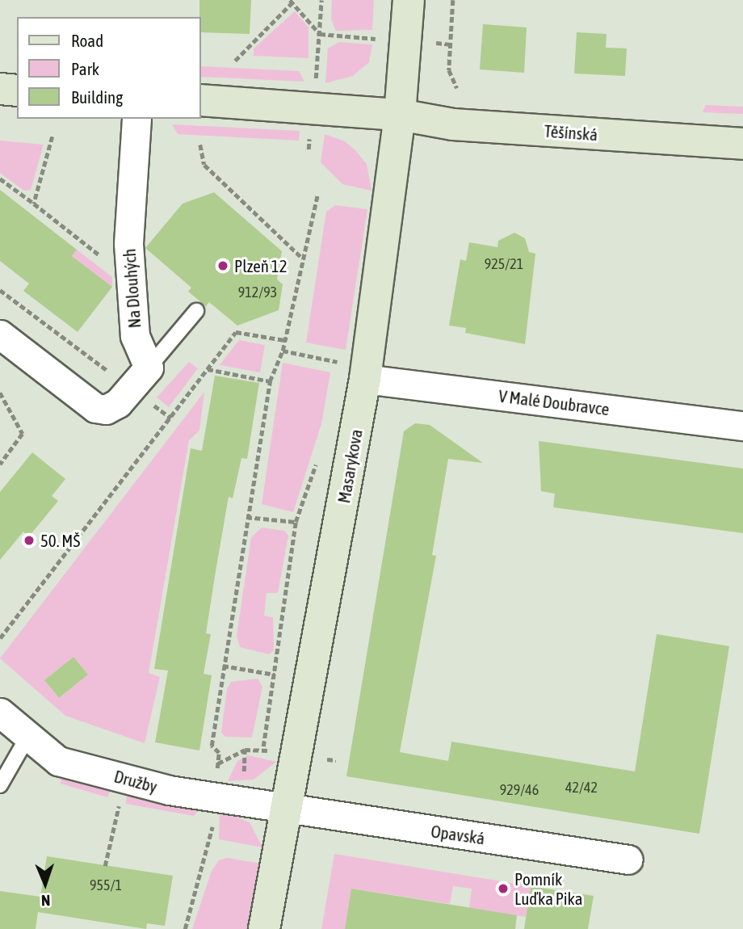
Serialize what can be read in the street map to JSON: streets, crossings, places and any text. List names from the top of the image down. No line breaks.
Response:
{"streets":{"street":["Těšínská","Na Dlouhých","V Malé Doubravce","Masarykova","Družby","Opavská"]},"crossings":[["Těšínská","Masarykova"],["V Malé Doubravce","Masarykova"],["Masarykova","Družby"],["Masarykova","Opavská"],["Družby","Opavská"]],"places":["Plzeň 12","50. MŠ","Pomník Luďka Pika"],"house_numbers":["925/21","912/93","42/42","929/46","955/1"],"legend":["Road","Park","Building"],"north":"bottom"}
